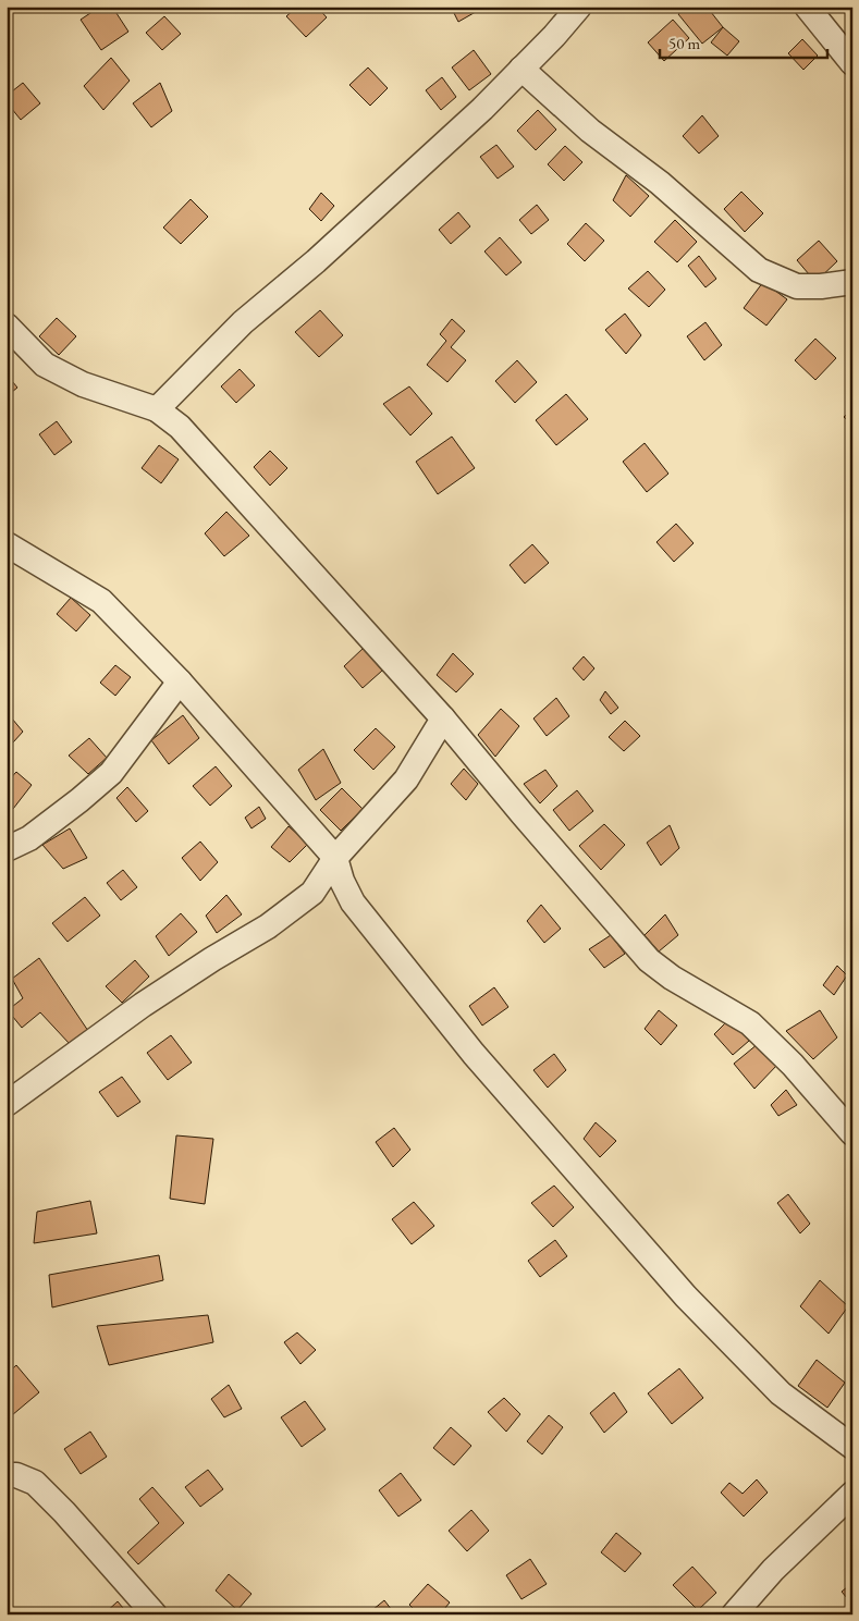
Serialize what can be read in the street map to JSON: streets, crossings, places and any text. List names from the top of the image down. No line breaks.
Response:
{"scale_bar":"50 m"}
